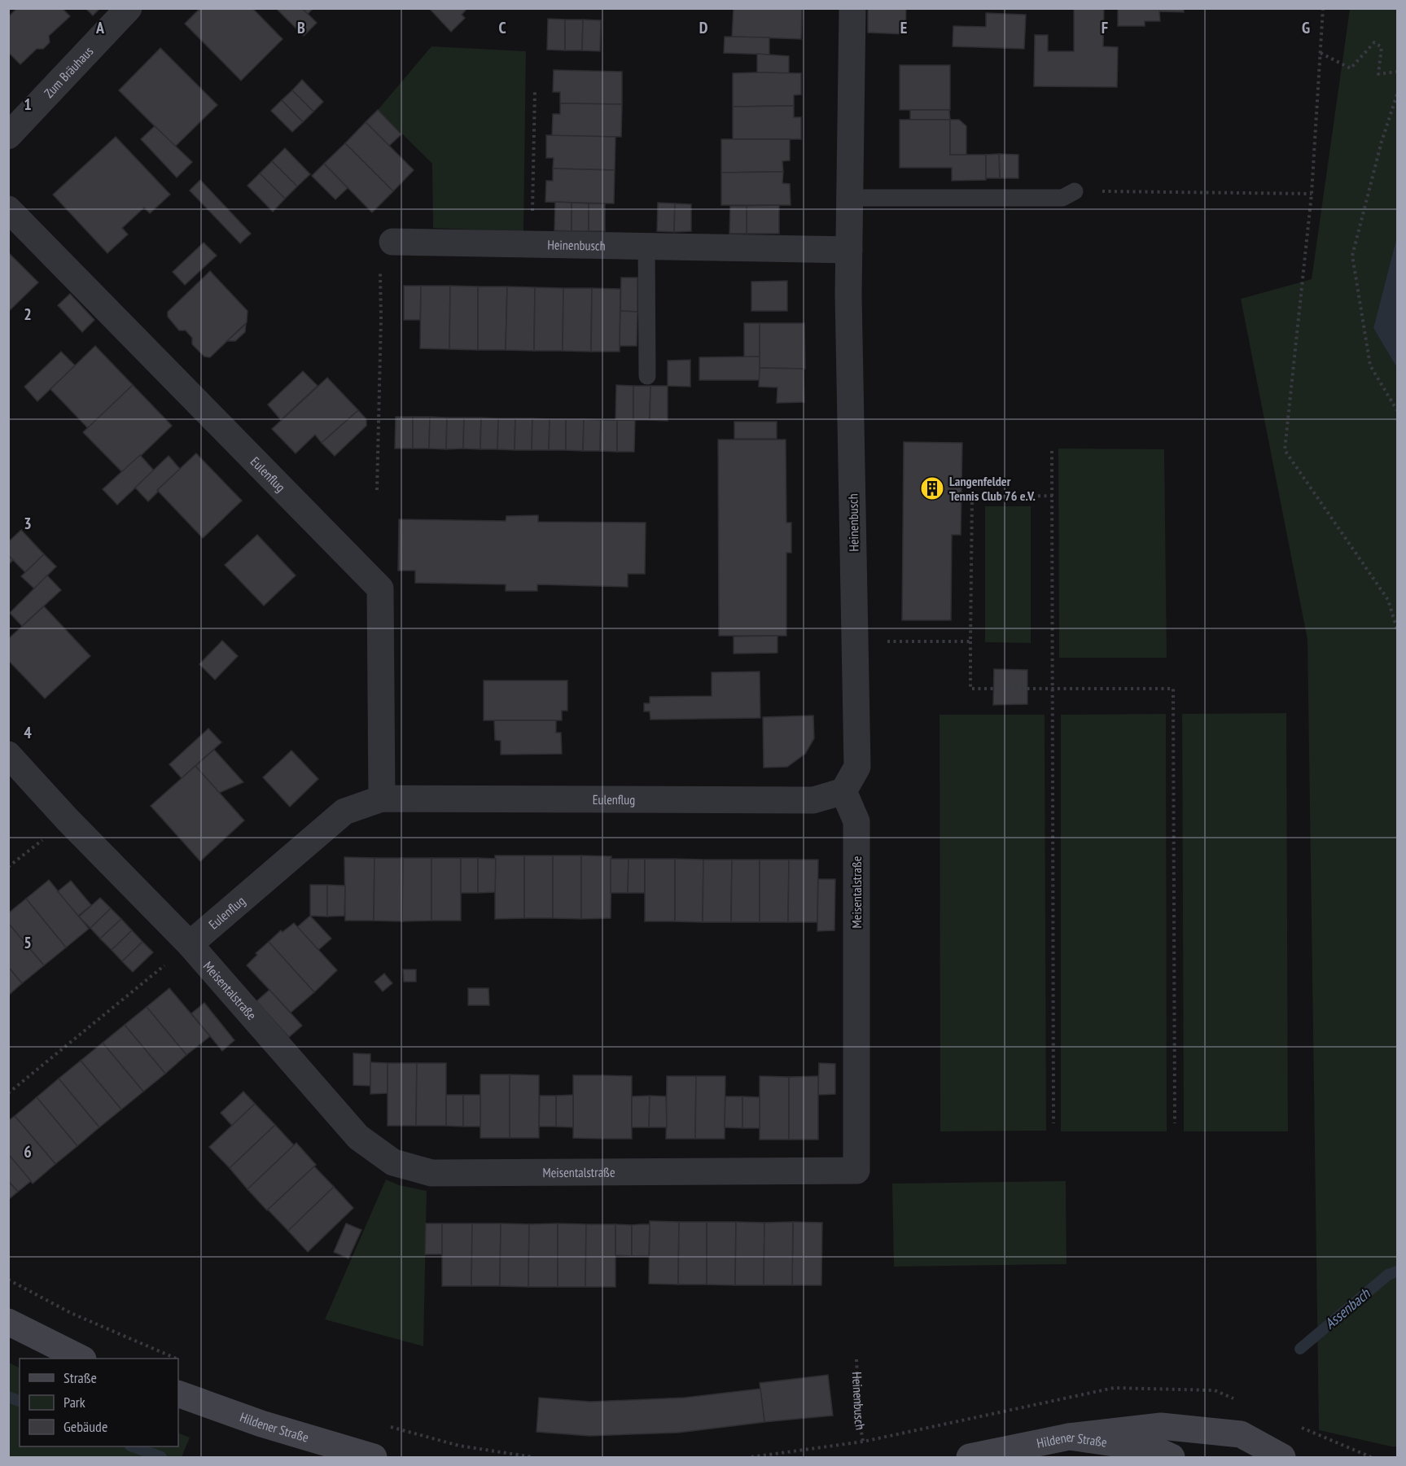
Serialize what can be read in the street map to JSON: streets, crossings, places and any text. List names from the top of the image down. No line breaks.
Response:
{"streets":{"main road":["Hildener Straße"],"street":["Zum Bräuhaus","Heinenbusch","Eulenflug","Meisentalstraße"]},"crossings":[["Heinenbusch","Eulenflug"],["Heinenbusch","Meisentalstraße"],["Eulenflug","Meisentalstraße"]],"water":["Assenbach"],"places":{"building":["Langenfelder Tennis Club 76 e.V."]},"legend":["Straße","Park","Gebäude"],"grid":{"columns":["A","B","C","D","E","F","G"],"rows":["1","2","3","4","5","6"]}}
